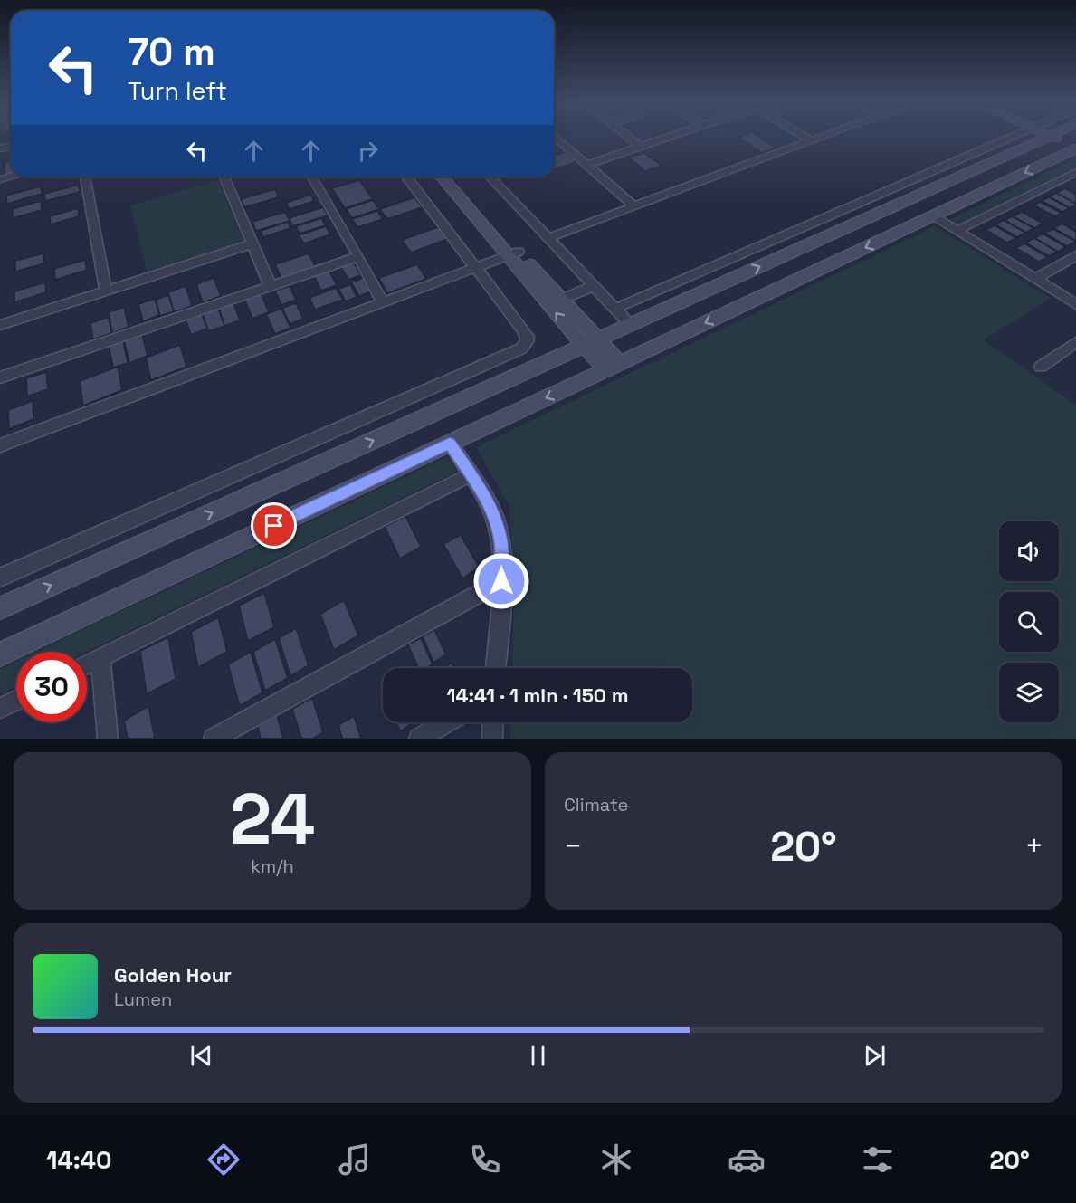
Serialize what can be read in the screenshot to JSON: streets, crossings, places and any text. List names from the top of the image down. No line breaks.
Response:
{"page":{"turn":["70 m","Turn left"],"limit":"30","trip":"14:41 · 1 min · 150 m","tile":[["24","km/h"],"Climate"],"heat":["−","20°","+"],"song":["Golden Hour","Lumen"],"tabs":["14:40","20°"]}}
